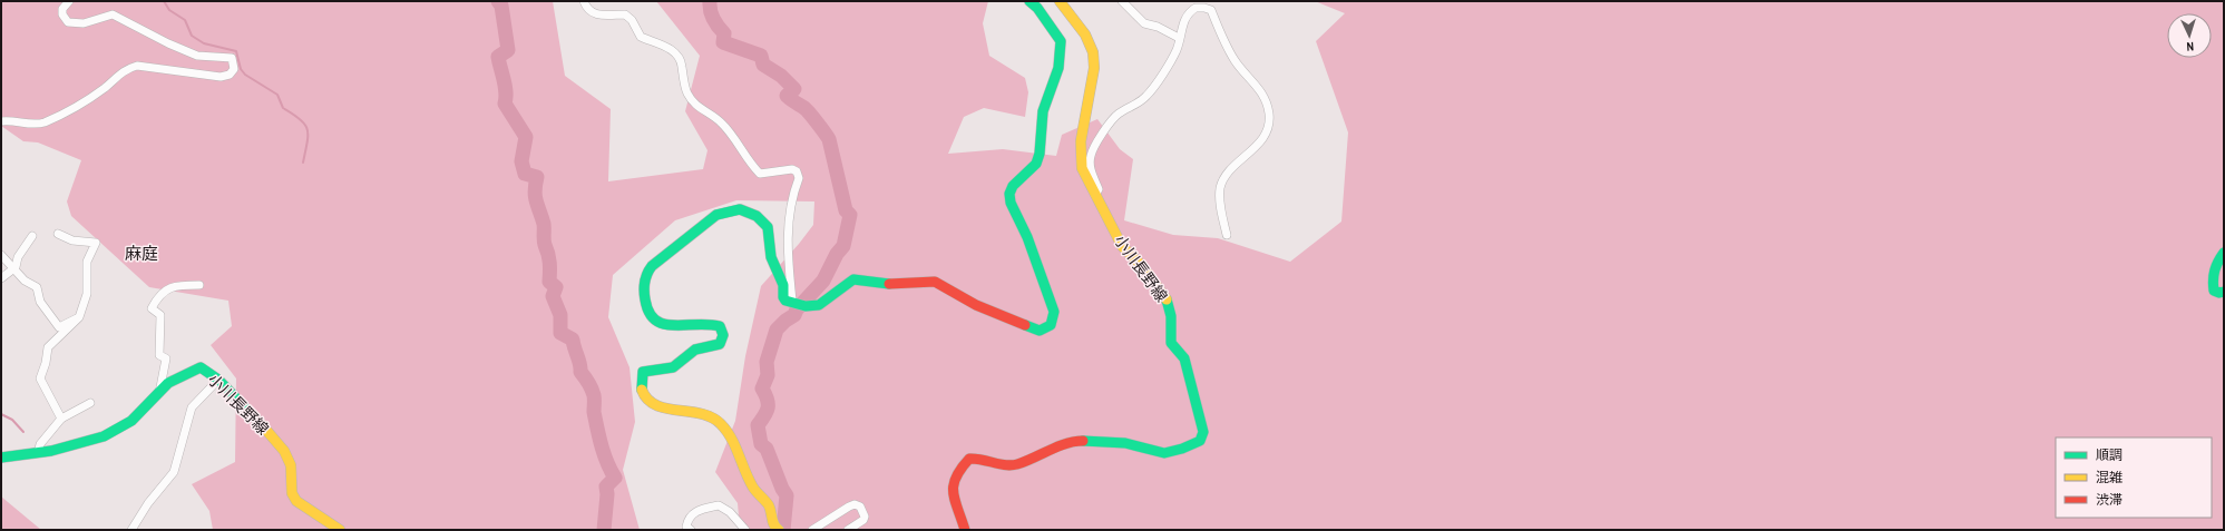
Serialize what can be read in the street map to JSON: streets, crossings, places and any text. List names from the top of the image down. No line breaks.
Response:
{"streets":{"street":["小川長野線"]},"districts":["麻庭"],"legend":["順調","混雑","渋滞"],"north":"bottom"}
